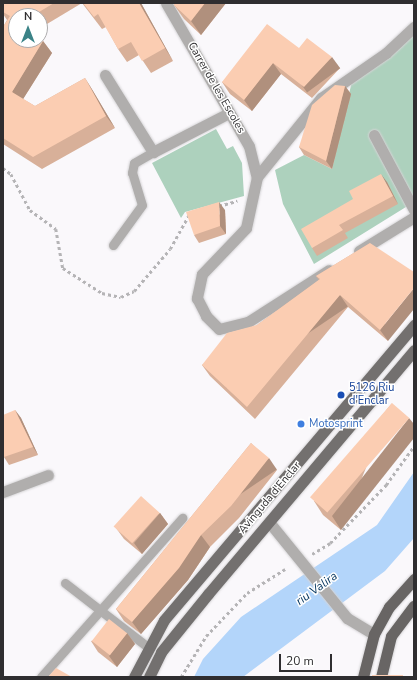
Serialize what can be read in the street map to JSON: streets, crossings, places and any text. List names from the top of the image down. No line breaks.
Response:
{"streets":{"main road":["Avinguda d'Enclar"],"street":["Carrer de les Escoles"]},"water":["riu Valira"],"places":["5126 Riu d'Enclar","Motosprint"],"scale_bar":"20 m","north":"top"}
